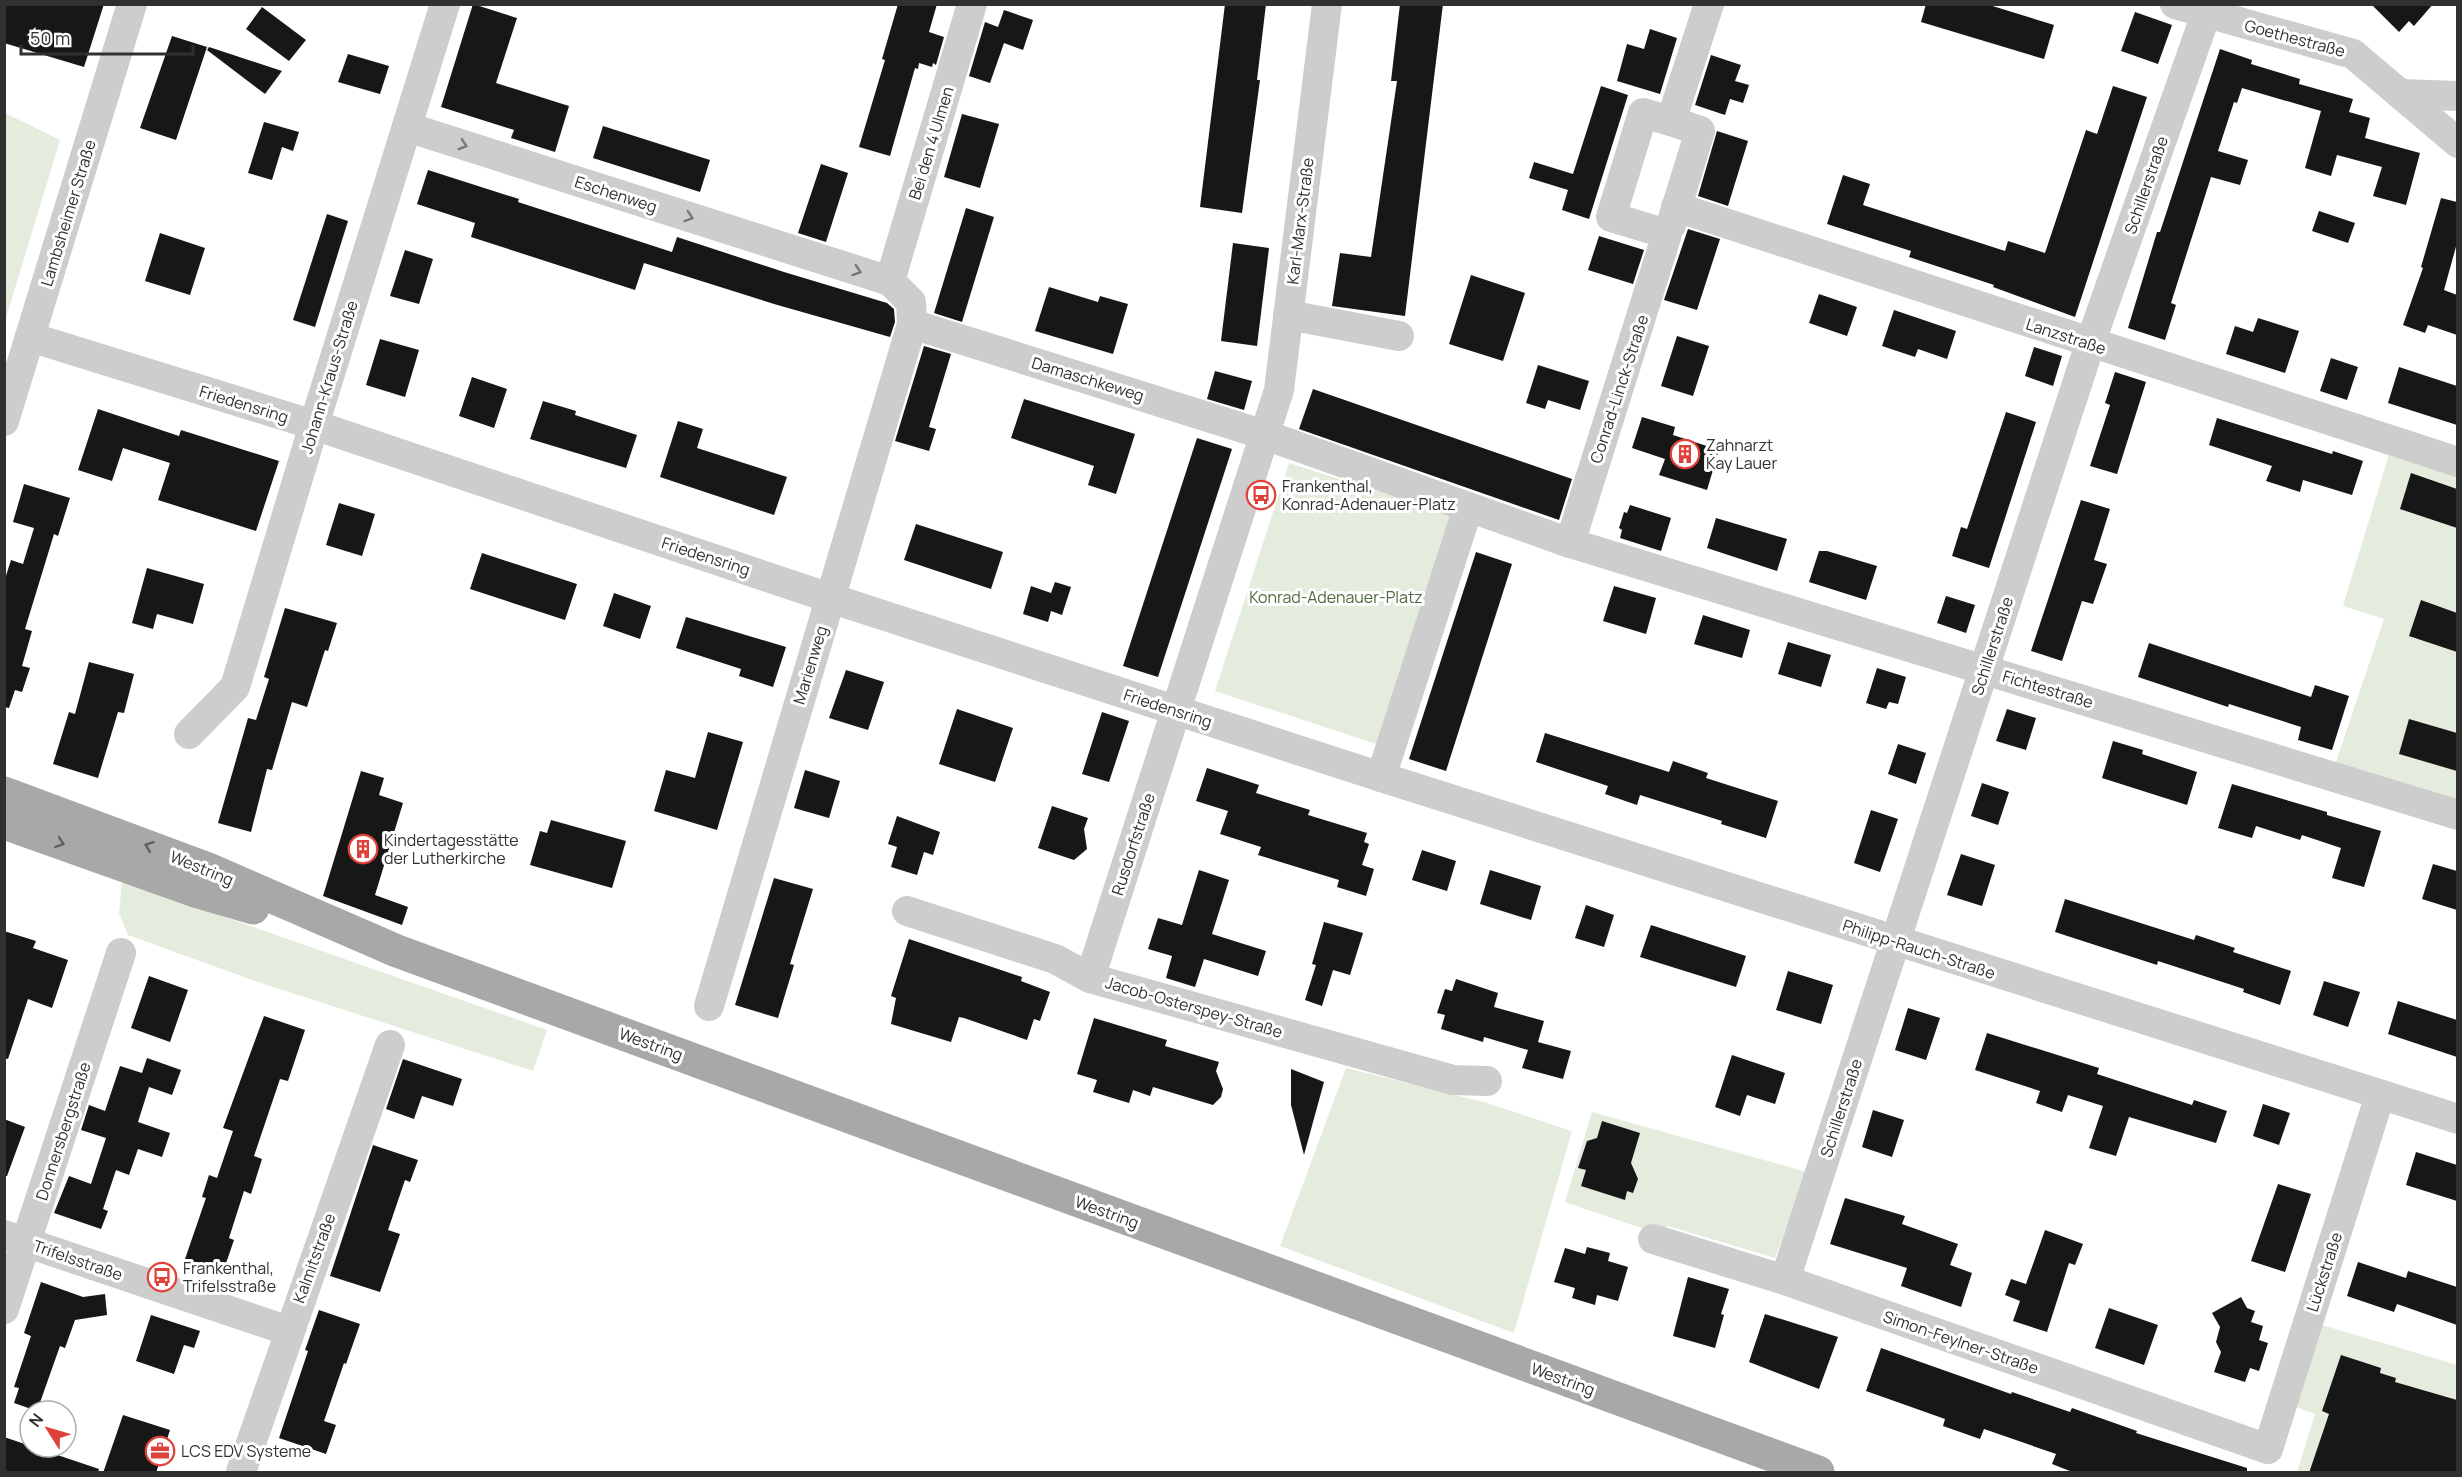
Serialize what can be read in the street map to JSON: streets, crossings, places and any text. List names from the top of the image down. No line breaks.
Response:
{"streets":{"main road":["Westring"],"street":["Goethestraße","Bei den 4 Ulmen","Schillerstraße","Eschenweg","Lambsheimer Straße","Karl-Marx-Straße","Lanzstraße","Johann-Kraus-Straße","Damaschkeweg","Conrad-Linck-Straße","Friedensring","Marienweg","Fichtestraße","Rusdorfstraße","Philipp-Rauch-Straße","Jacob-Osterspey-Straße","Donnersbergstraße","Kalmitstraße","Trifelsstraße","Lückstraße","Simon-Feylner-Straße"]},"crossings":[["Goethestraße","Schillerstraße"],["Bei den 4 Ulmen","Eschenweg"],["Schillerstraße","Lanzstraße"],["Schillerstraße","Fichtestraße"],["Schillerstraße","Philipp-Rauch-Straße"],["Schillerstraße","Simon-Feylner-Straße"],["Eschenweg","Johann-Kraus-Straße"],["Lambsheimer Straße","Friedensring"],["Karl-Marx-Straße","Damaschkeweg"],["Lanzstraße","Conrad-Linck-Straße"],["Johann-Kraus-Straße","Friedensring"],["Damaschkeweg","Marienweg"],["Conrad-Linck-Straße","Fichtestraße"],["Friedensring","Marienweg"],["Friedensring","Rusdorfstraße"],["Friedensring","Philipp-Rauch-Straße"],["Rusdorfstraße","Jacob-Osterspey-Straße"],["Philipp-Rauch-Straße","Lückstraße"],["Donnersbergstraße","Trifelsstraße"],["Kalmitstraße","Trifelsstraße"],["Lückstraße","Simon-Feylner-Straße"]],"one_way":["Eschenweg"],"parks":["Konrad-Adenauer-Platz"],"places":{"building":["Zahnarzt Kay Lauer","Kindertagesstätte der Lutherkirche"],"bus stop":["Frankenthal, Konrad-Adenauer-Platz","Frankenthal, Trifelsstraße"],"office":["LCS EDV Systeme"]},"scale_bar":"50 m","north":"top left"}
